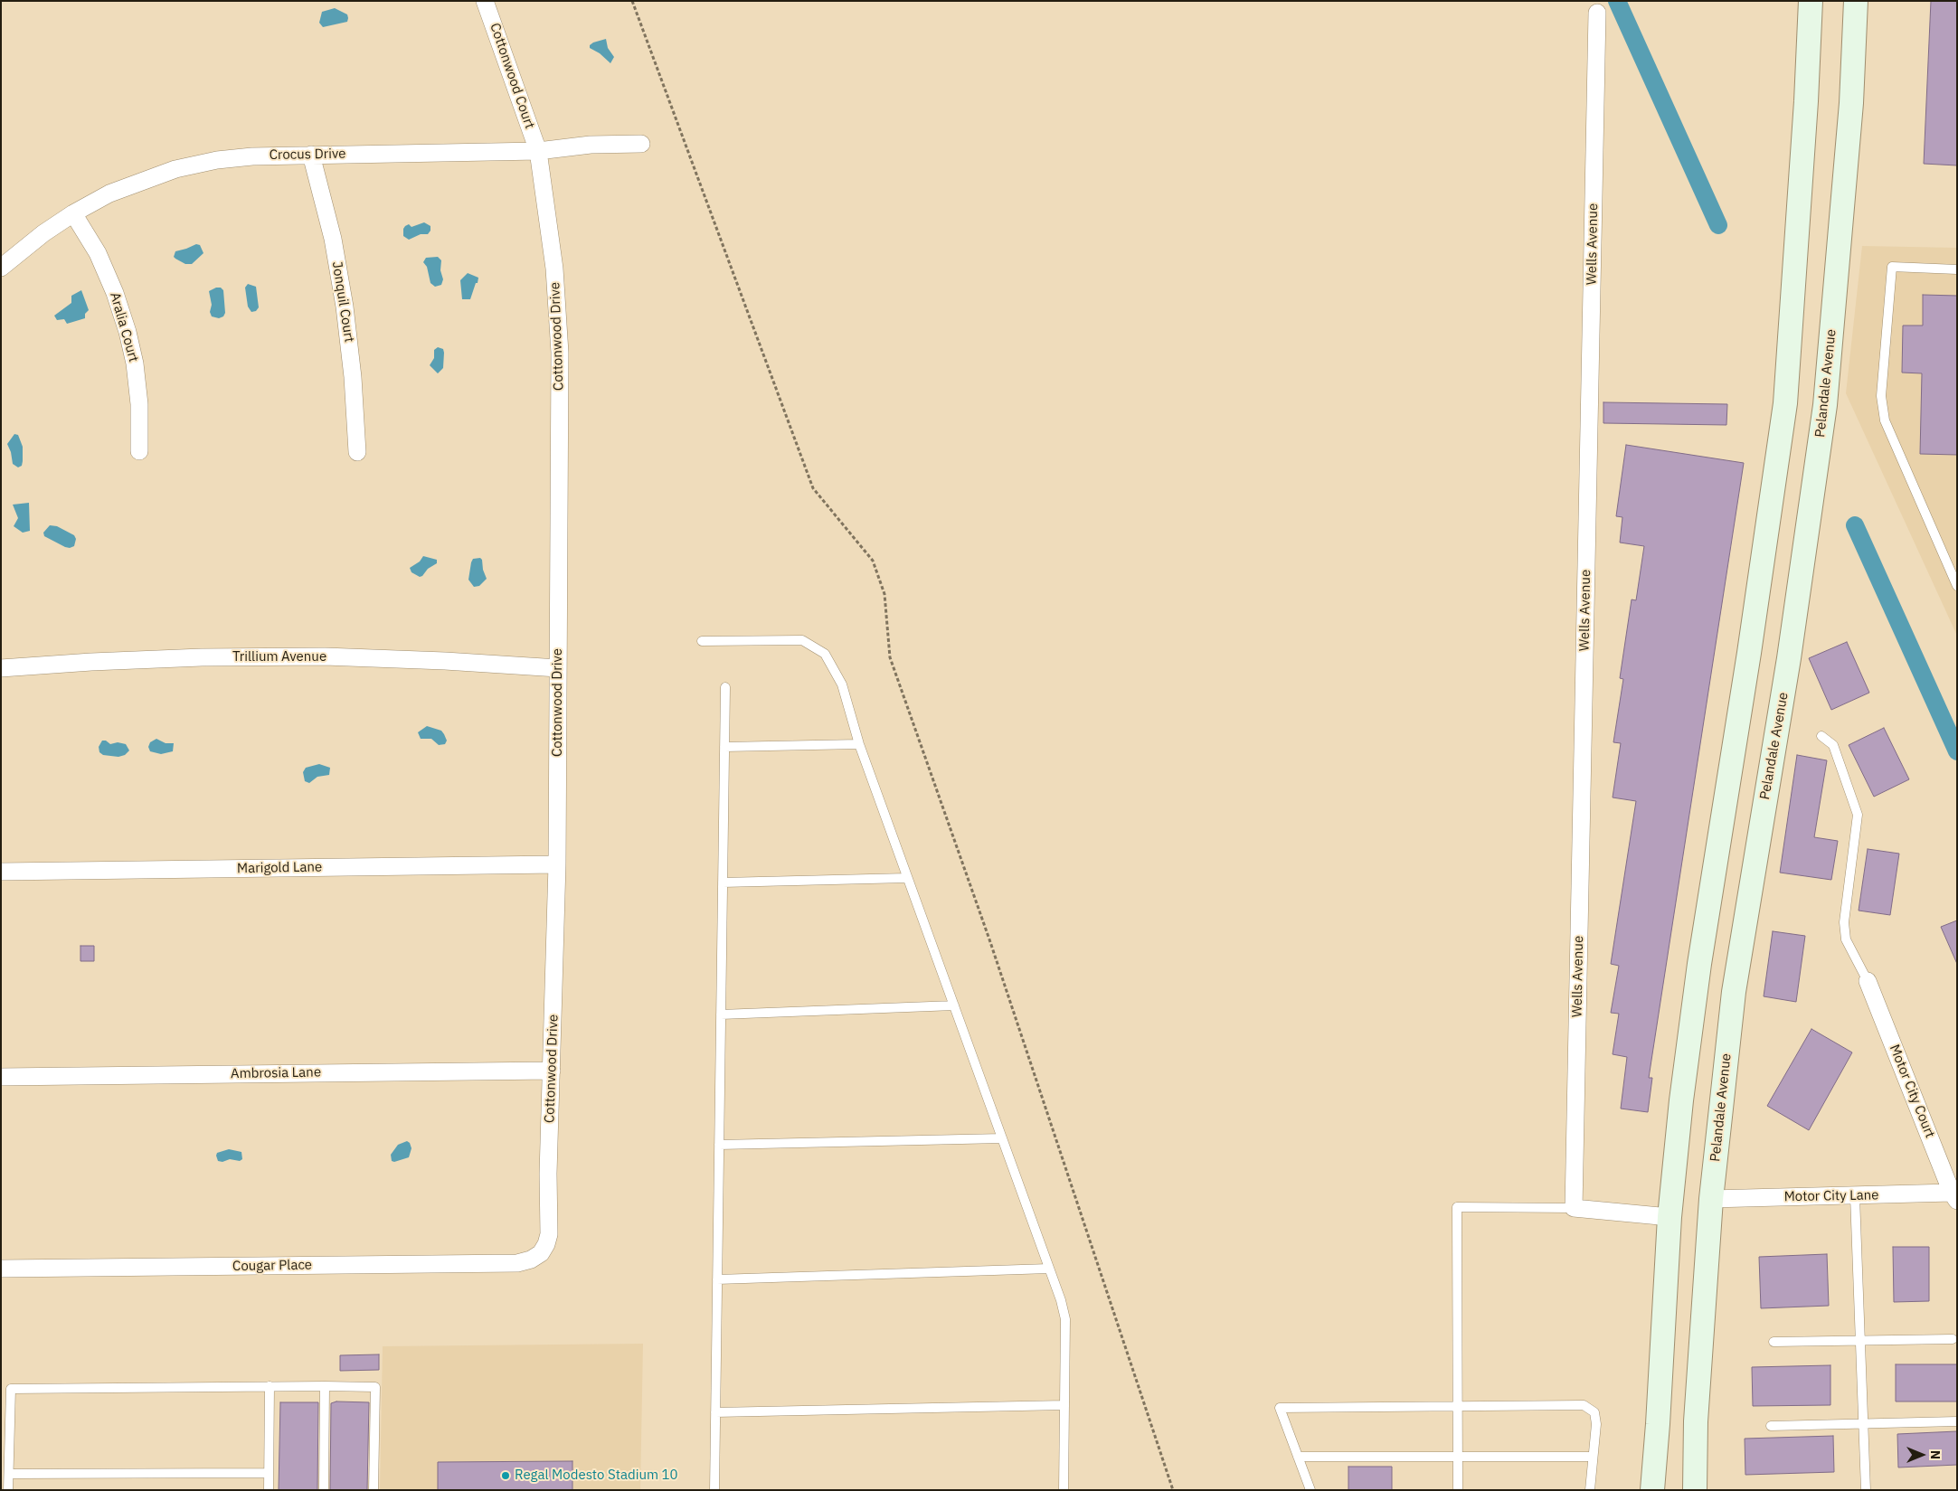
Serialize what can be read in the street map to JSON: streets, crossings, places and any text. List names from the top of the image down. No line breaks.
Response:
{"streets":{"main road":["Pelandale Avenue"],"street":["Cottonwood Court","Crocus Drive","Wells Avenue","Jonquil Court","Aralia Court","Cottonwood Drive","Trillium Avenue","Marigold Lane","Ambrosia Lane","Motor City Court","Motor City Lane","Cougar Place"]},"crossings":[["Cottonwood Court","Crocus Drive"],["Cottonwood Court","Cottonwood Drive"],["Crocus Drive","Jonquil Court"],["Crocus Drive","Aralia Court"],["Crocus Drive","Cottonwood Drive"],["Cottonwood Drive","Trillium Avenue"],["Cottonwood Drive","Marigold Lane"],["Cottonwood Drive","Ambrosia Lane"],["Cottonwood Drive","Cougar Place"],["Pelandale Avenue","Motor City Lane"],["Motor City Court","Motor City Lane"]],"places":["Regal Modesto Stadium 10"],"north":"right"}
